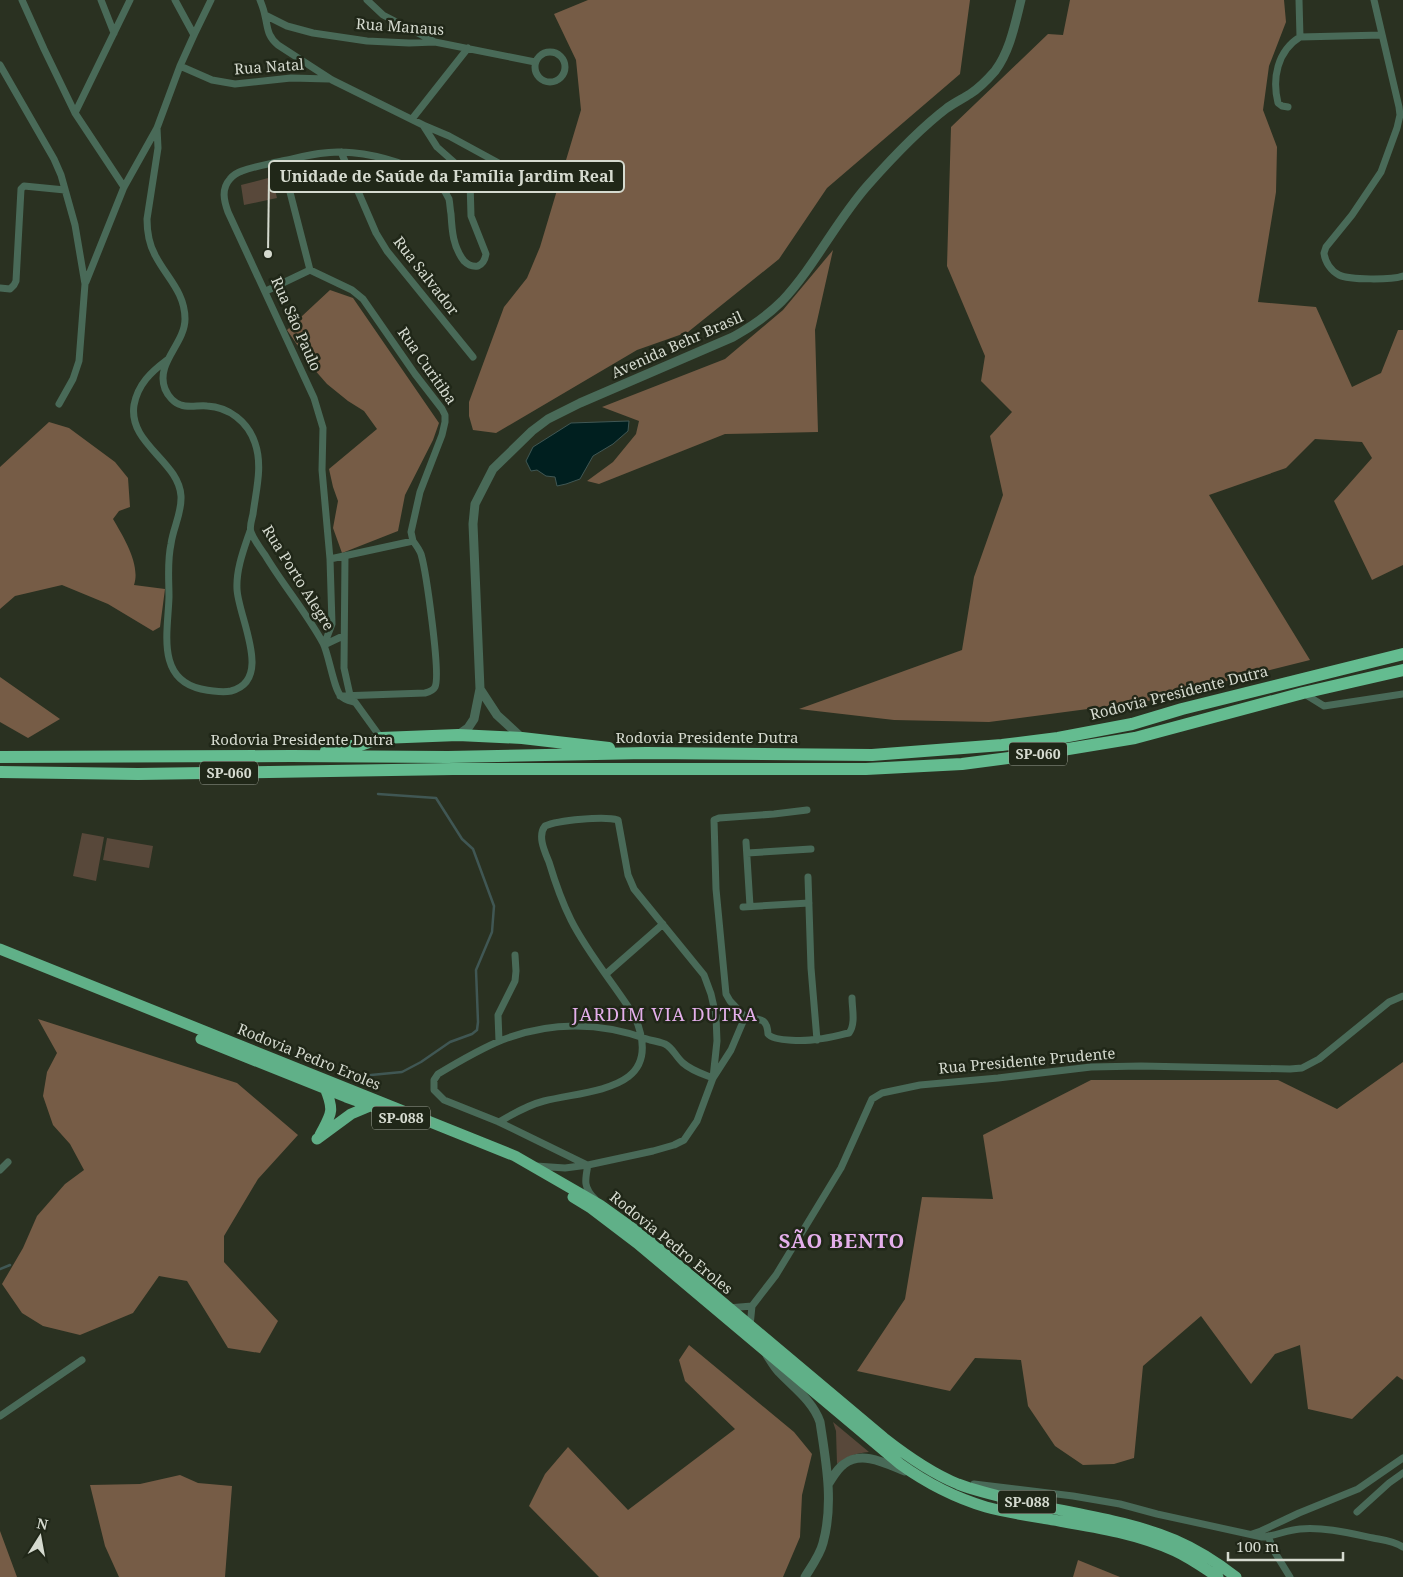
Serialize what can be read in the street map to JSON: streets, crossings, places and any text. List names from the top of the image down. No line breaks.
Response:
{"streets":{"highway":["Rodovia Presidente Dutra","SP-060","Rodovia Pedro Eroles","SP-088"],"street":["Rua Manaus","Rua Natal","Rua Salvador","Rua São Paulo","Avenida Behr Brasil","Rua Curitiba","Rua Porto Alegre","Rua Presidente Prudente"]},"crossings":[["Rua Manaus","Rua São Paulo"],["Rua Natal","Rua São Paulo"],["Rua Salvador","Rua São Paulo"],["Rua São Paulo","Rua Porto Alegre"]],"districts":["JARDIM VIA DUTRA","SÃO BENTO"],"places":["Unidade de Saúde da Família Jardim Real"],"scale_bar":"100 m","north":"top"}
